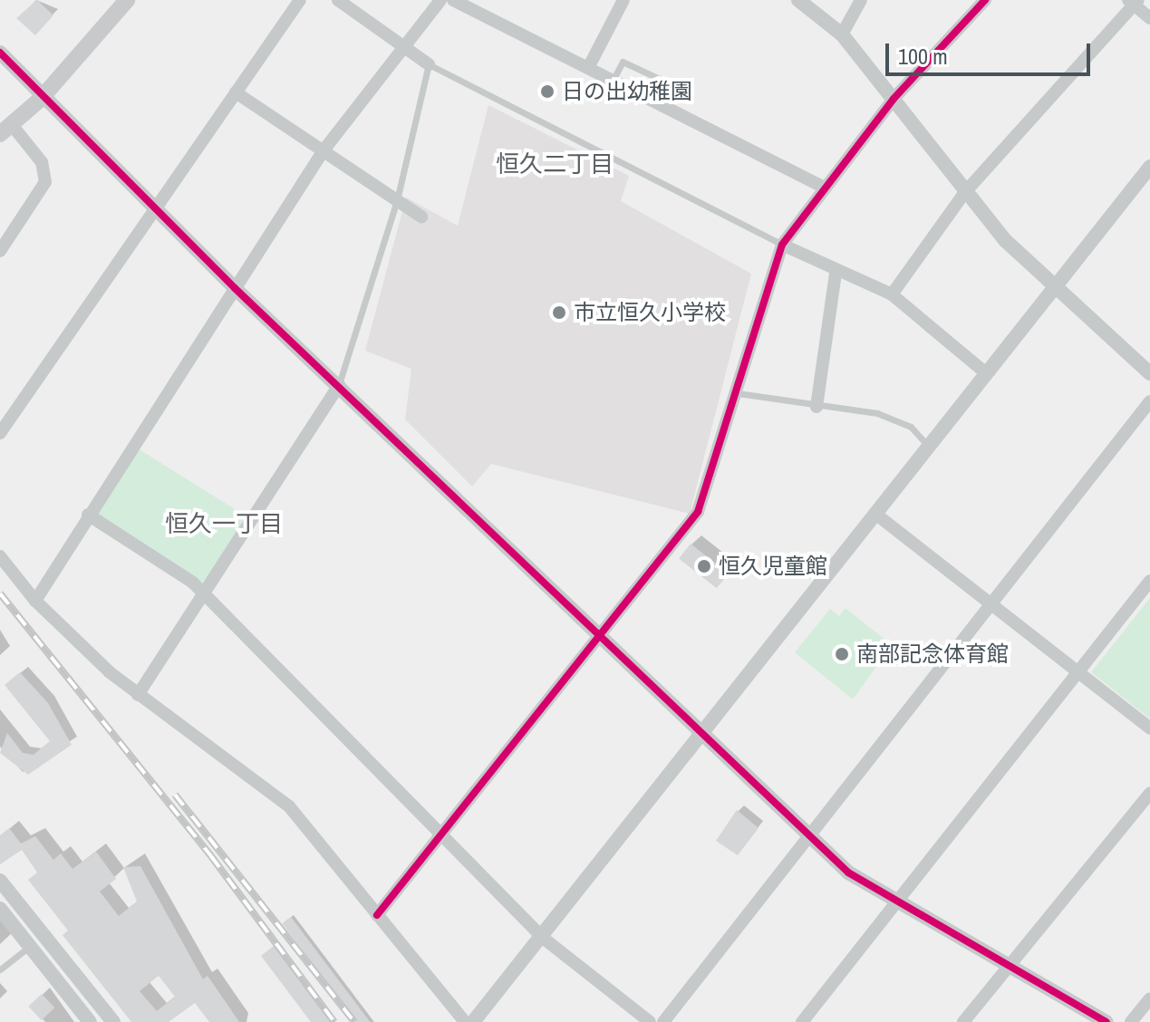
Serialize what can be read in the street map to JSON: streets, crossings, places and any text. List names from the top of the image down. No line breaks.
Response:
{"districts":["恒久二丁目","恒久一丁目"],"places":["日の出幼稚園","市立恒久小学校","恒久児童館","南部記念体育館"],"scale_bar":"100 m"}
